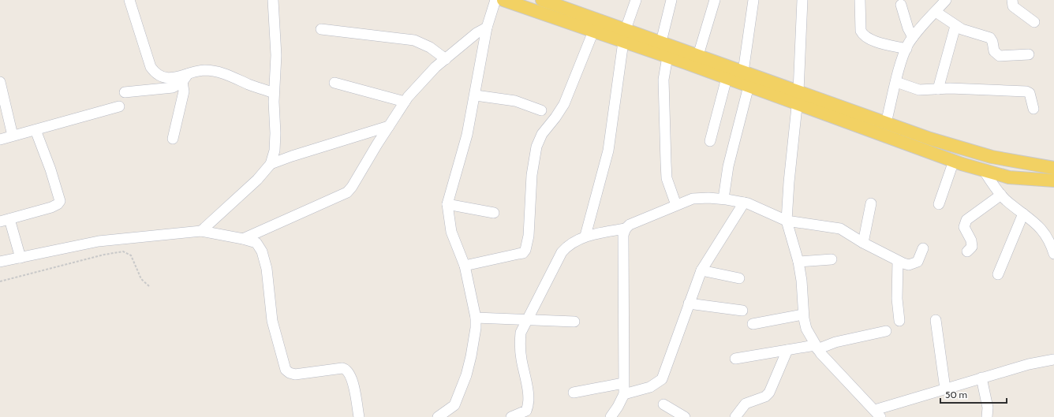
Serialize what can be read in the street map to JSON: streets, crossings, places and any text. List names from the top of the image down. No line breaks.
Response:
{"scale_bar":"50 m"}
